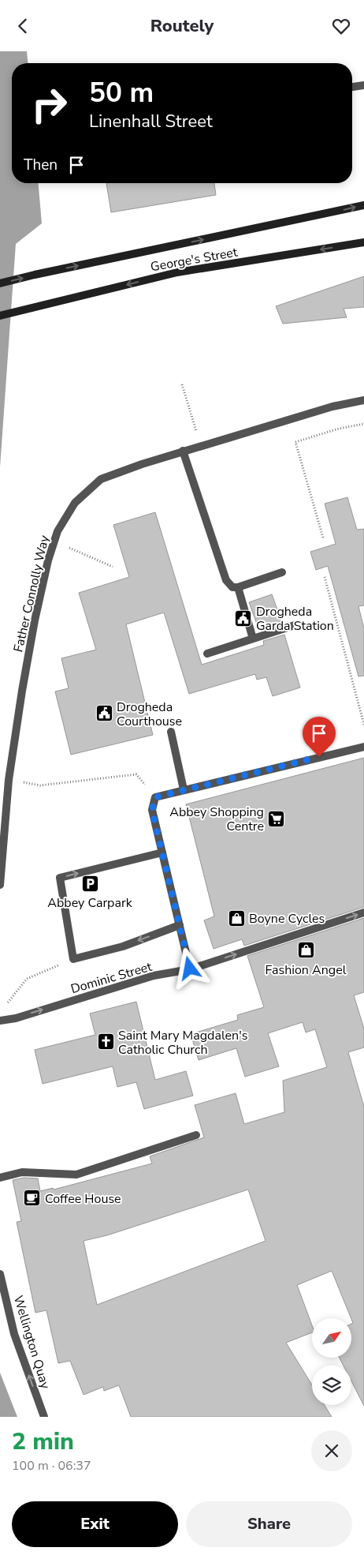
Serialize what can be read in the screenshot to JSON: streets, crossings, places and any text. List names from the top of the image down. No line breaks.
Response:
{"streets":{"main road":["George's Street"],"street":["Father Connolly Way","Dominic Street","Wellington Quay"]},"one_way":["Dominic Street","Wellington Quay"],"places":{"public building":["Drogheda Garda Station","Drogheda Courthouse"],"supermarket":["Abbey Shopping Centre"],"parking":["Abbey Carpark"],"shop":["Boyne Cycles","Fashion Angel"],"church":["Saint Mary Magdalen's Catholic Church"],"cafe":["Coffee House"]},"north":"top right","page":{"header":"Routely","turn":["50 m","Linenhall Street"],"then":"Then","heading":["2 min","100 m · 06:37"],"buttons":["Exit","Share"]}}
